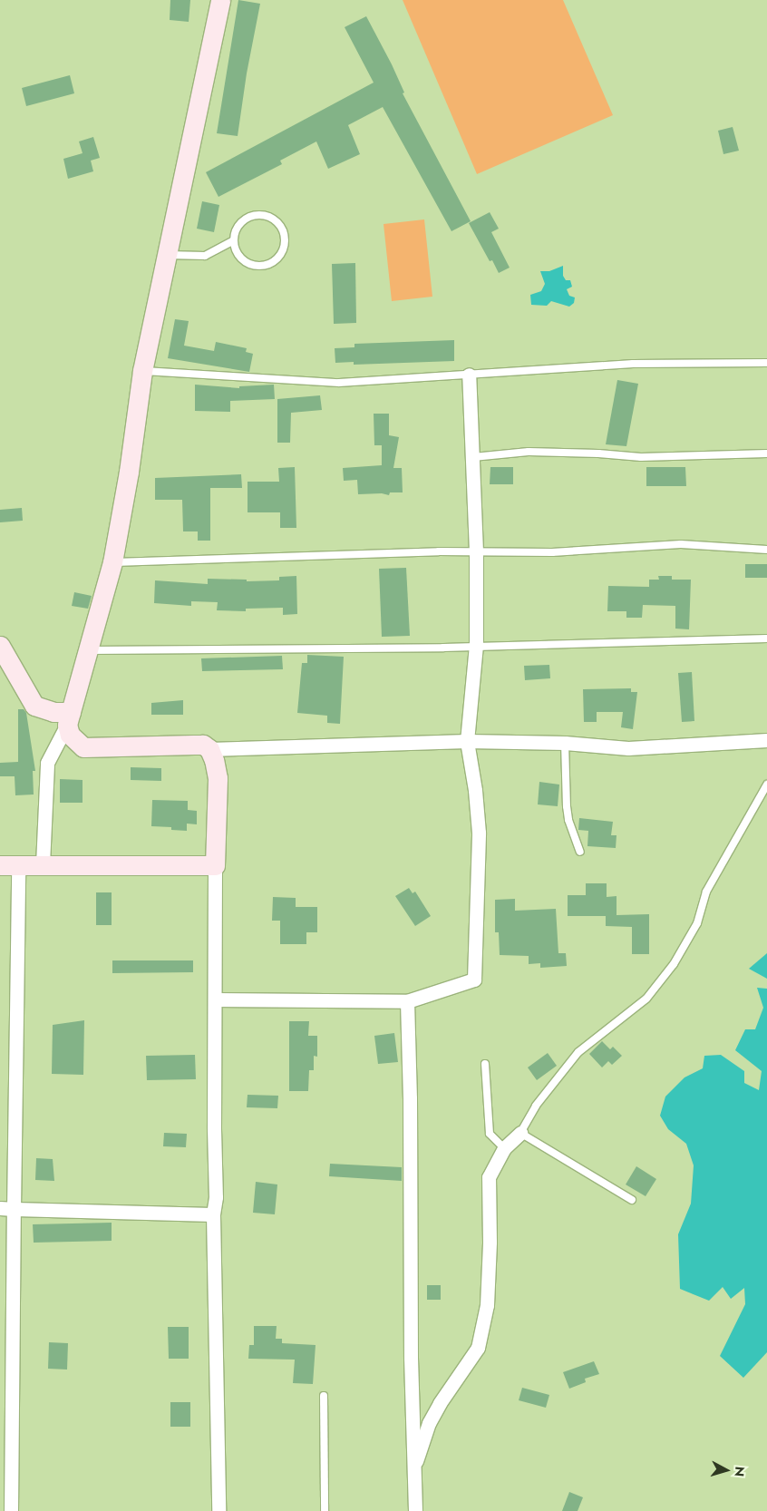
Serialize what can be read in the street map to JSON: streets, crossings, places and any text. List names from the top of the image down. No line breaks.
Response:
{"north":"right"}
